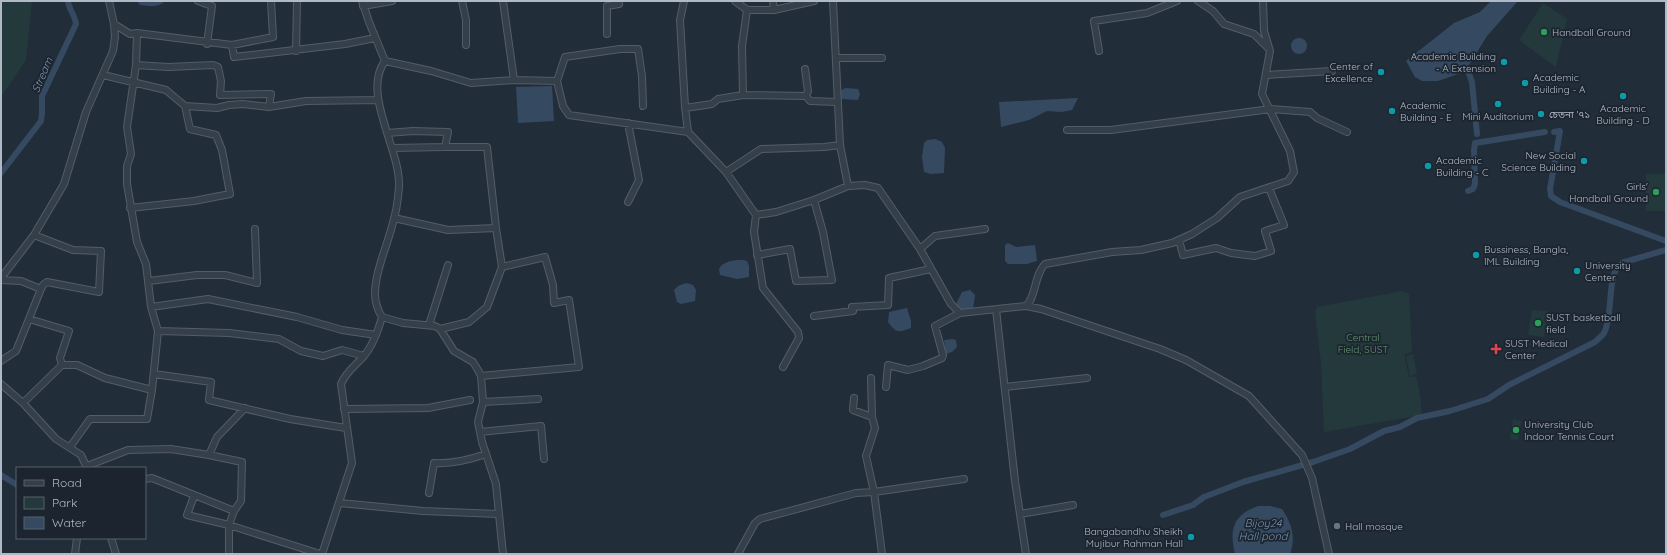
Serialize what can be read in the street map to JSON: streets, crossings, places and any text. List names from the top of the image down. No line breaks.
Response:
{"water":["Stream","Bijoy24 Hall pond"],"parks":["Central Field, SUST"],"places":{"other":["Handball Ground","Academic Building - A Extension","Center of Excellence","Academic Building - A","Academic Building - D","Mini Auditorium","Academic Building - E","চেতনা '৭১","New Social Science Building","Academic Building - C","Girls' Handball Ground","Bussiness, Bangla, IML Building","University Center","SUST basketball field","University Club Indoor Tennis Court","Hall mosque","Bangabandhu Sheikh Mujibur Rahman Hall"],"health":["SUST Medical Center"]},"legend":["Road","Park","Water"]}
